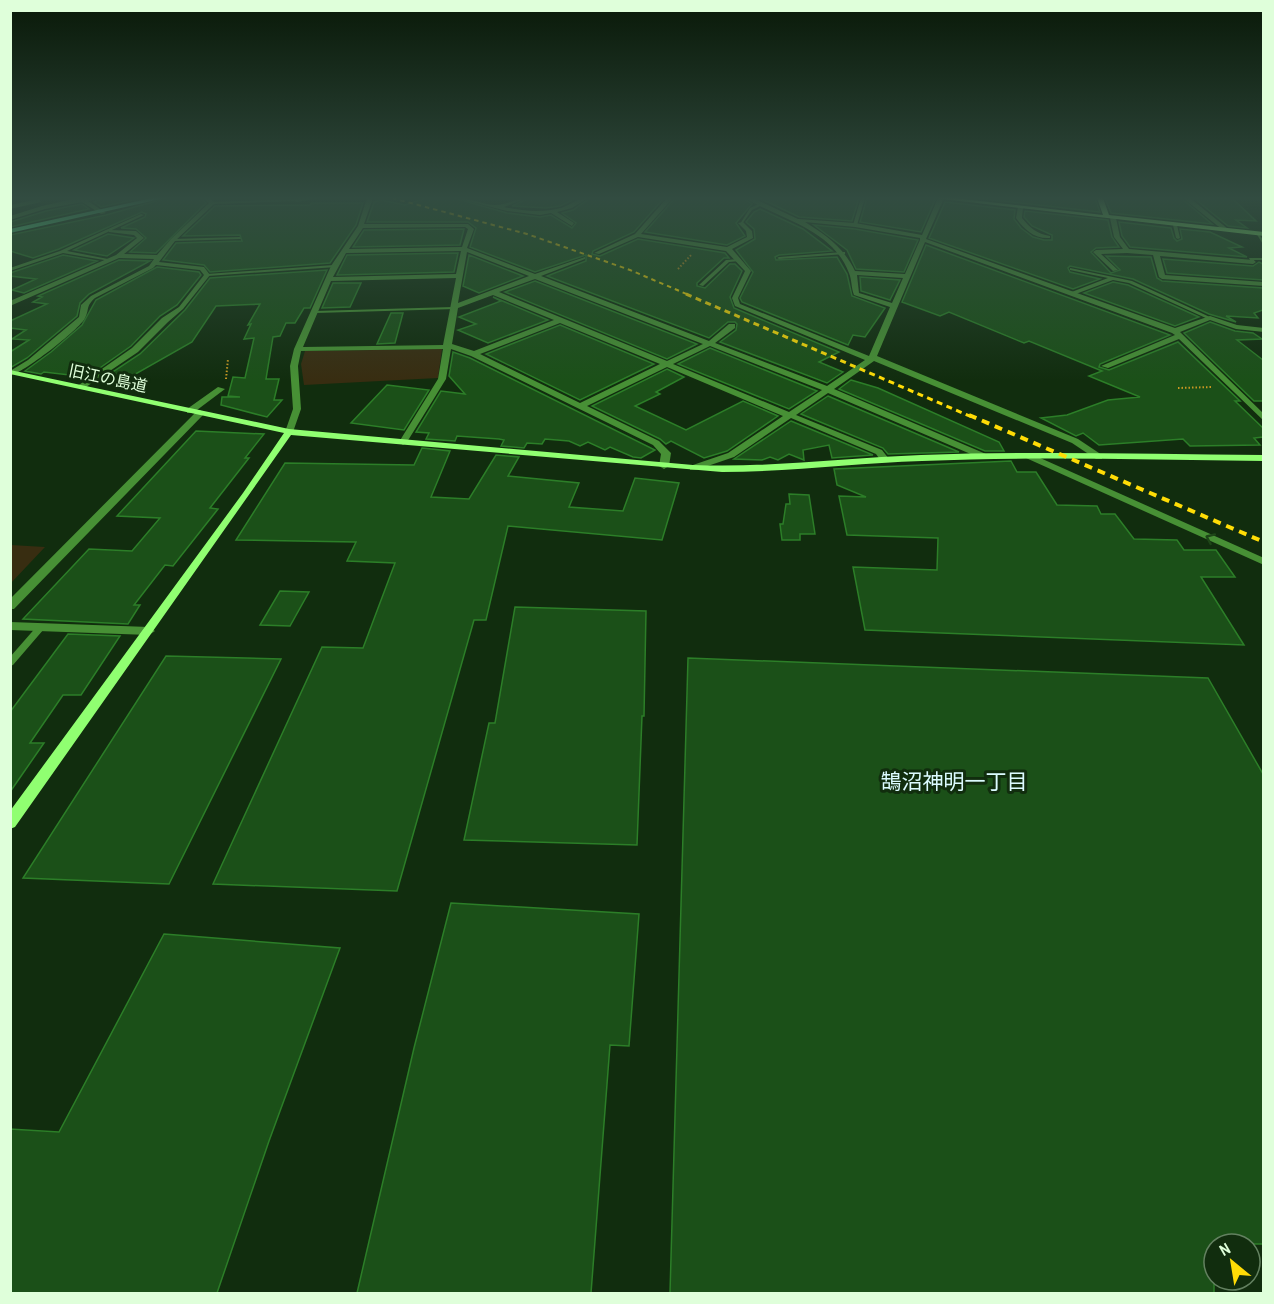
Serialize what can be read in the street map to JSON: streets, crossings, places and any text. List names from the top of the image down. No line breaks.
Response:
{"streets":{"street":["旧江の島道"]},"districts":["鵠沼神明一丁目"],"north":"top left"}
